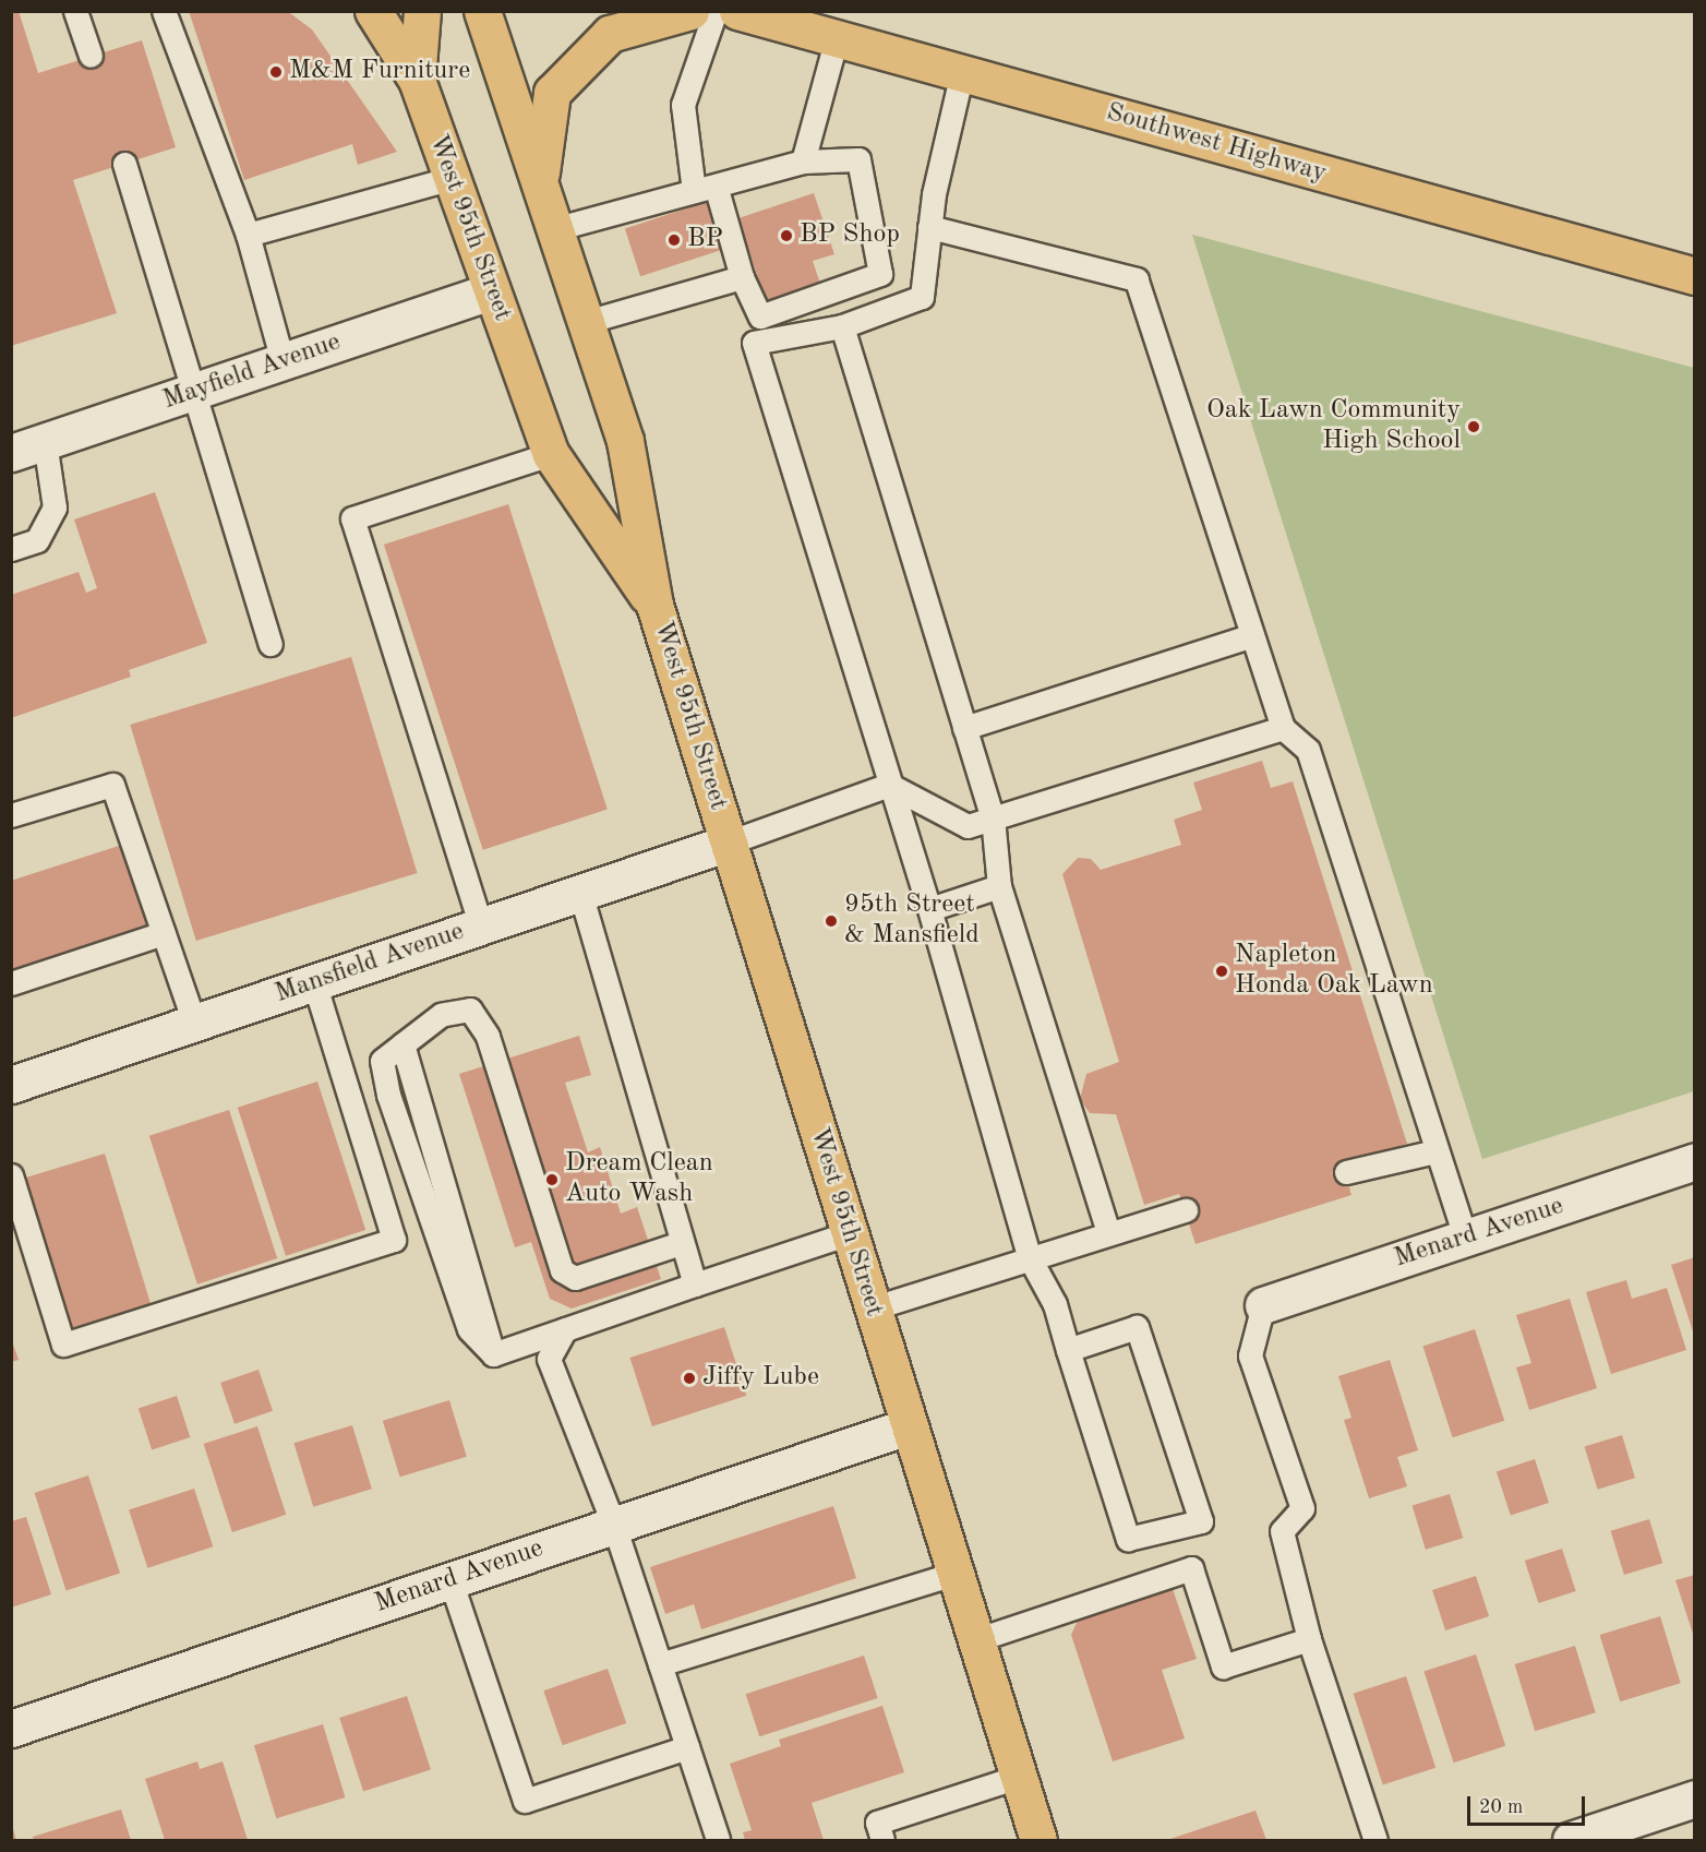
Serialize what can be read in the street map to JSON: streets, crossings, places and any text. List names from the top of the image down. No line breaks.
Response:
{"streets":{"main road":["Southwest Highway","West 95th Street"],"street":["Mayfield Avenue","Mansfield Avenue","Menard Avenue"]},"crossings":[["West 95th Street","Mayfield Avenue"],["West 95th Street","Mansfield Avenue"],["West 95th Street","Menard Avenue"]],"places":["M&M Furniture","BP Shop","BP","Oak Lawn Community High School","95th Street & Mansfield","Napleton Honda Oak Lawn","Dream Clean Auto Wash","Jiffy Lube"],"scale_bar":"20 m"}
